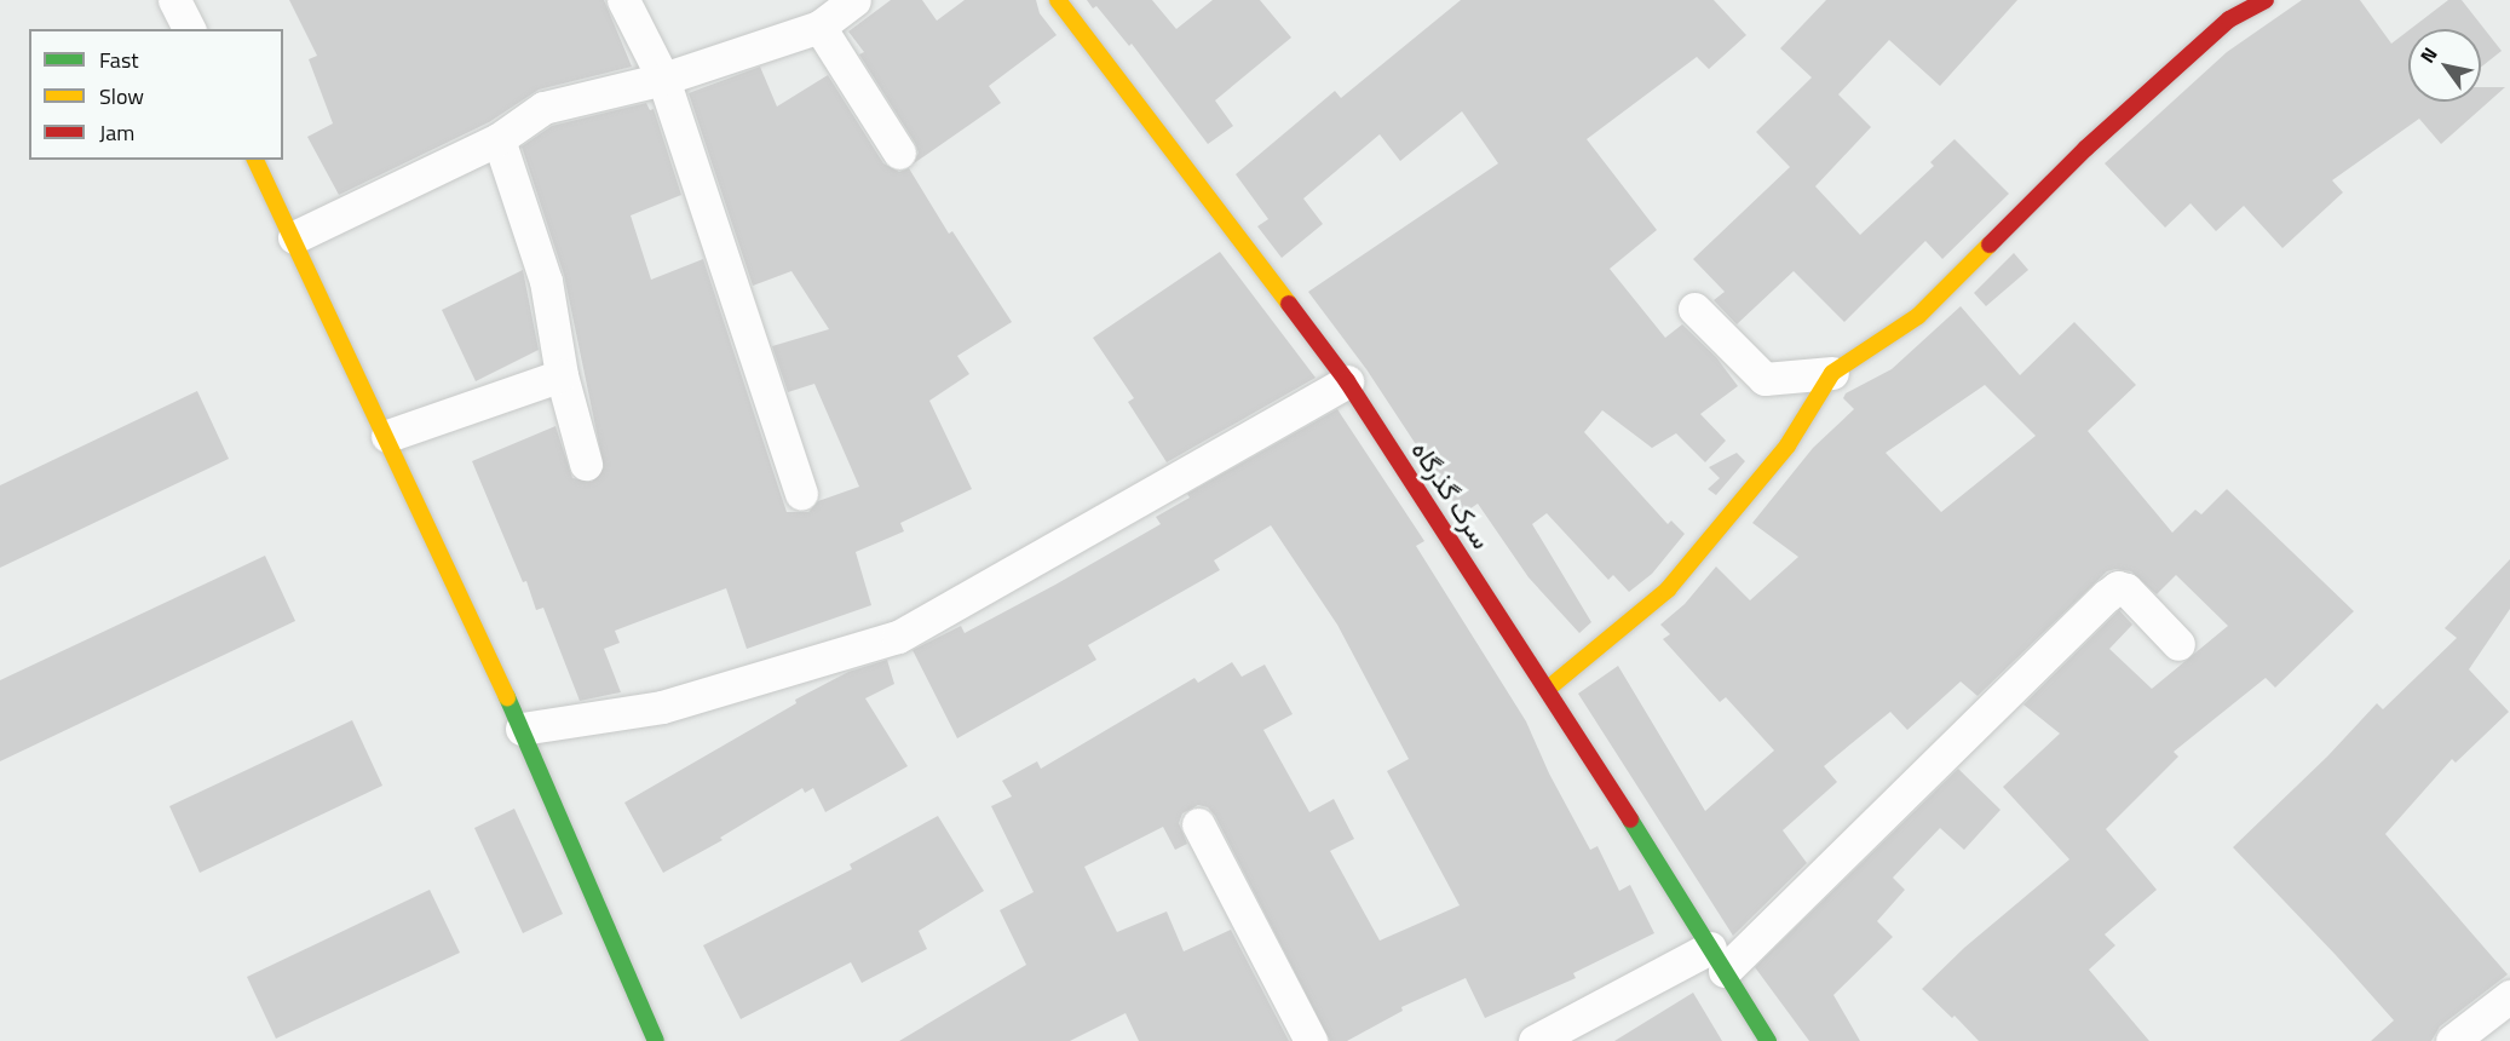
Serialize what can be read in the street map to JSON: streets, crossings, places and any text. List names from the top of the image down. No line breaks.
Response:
{"streets":{"street":["سرک گذرگاه"]},"legend":["Fast","Slow","Jam"],"north":"top left"}
